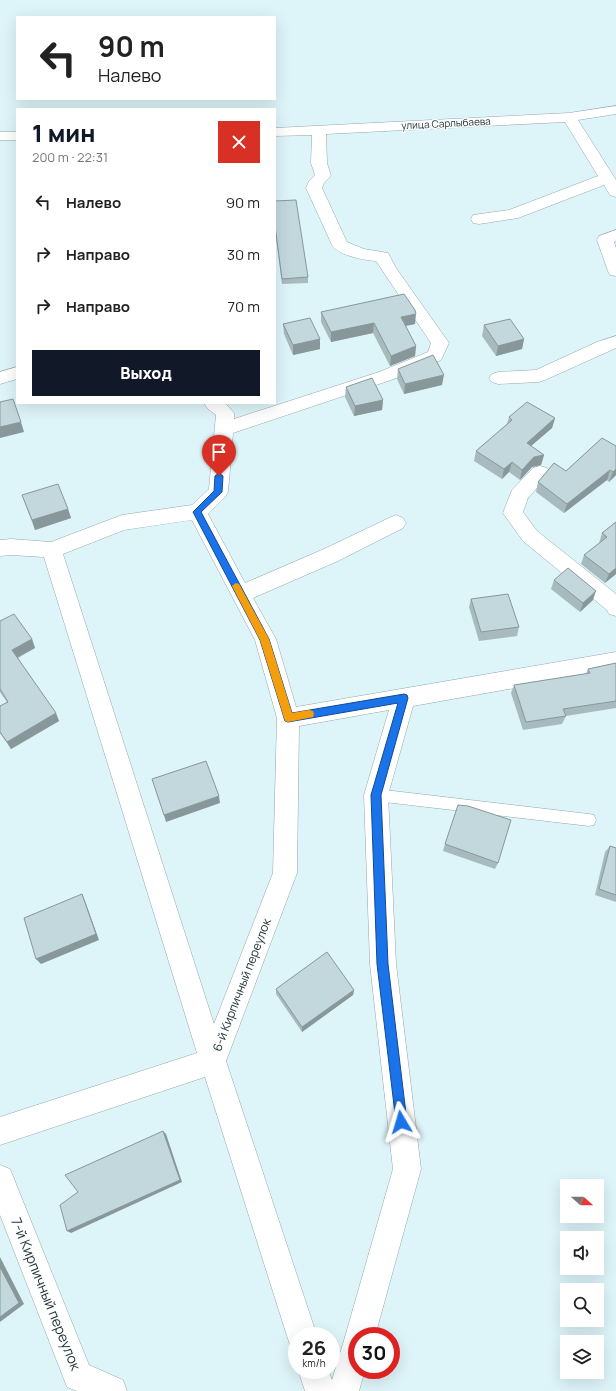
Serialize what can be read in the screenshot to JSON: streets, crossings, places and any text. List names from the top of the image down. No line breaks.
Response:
{"streets":{"street":["улица Сарлыбаева","6-й Кирпичный переулок","7-й Кирпичный переулок"]},"north":"right","page":{"turn":["90 m","Налево"],"heading":["1 мин","200 m · 22:31"],"list":[{"name":"Налево","value":"90 m"},{"name":"Направо","value":"30 m"},{"name":"Направо","value":"70 m"}],"buttons":"Выход","speed":"26 km/h","limit":"30"}}
